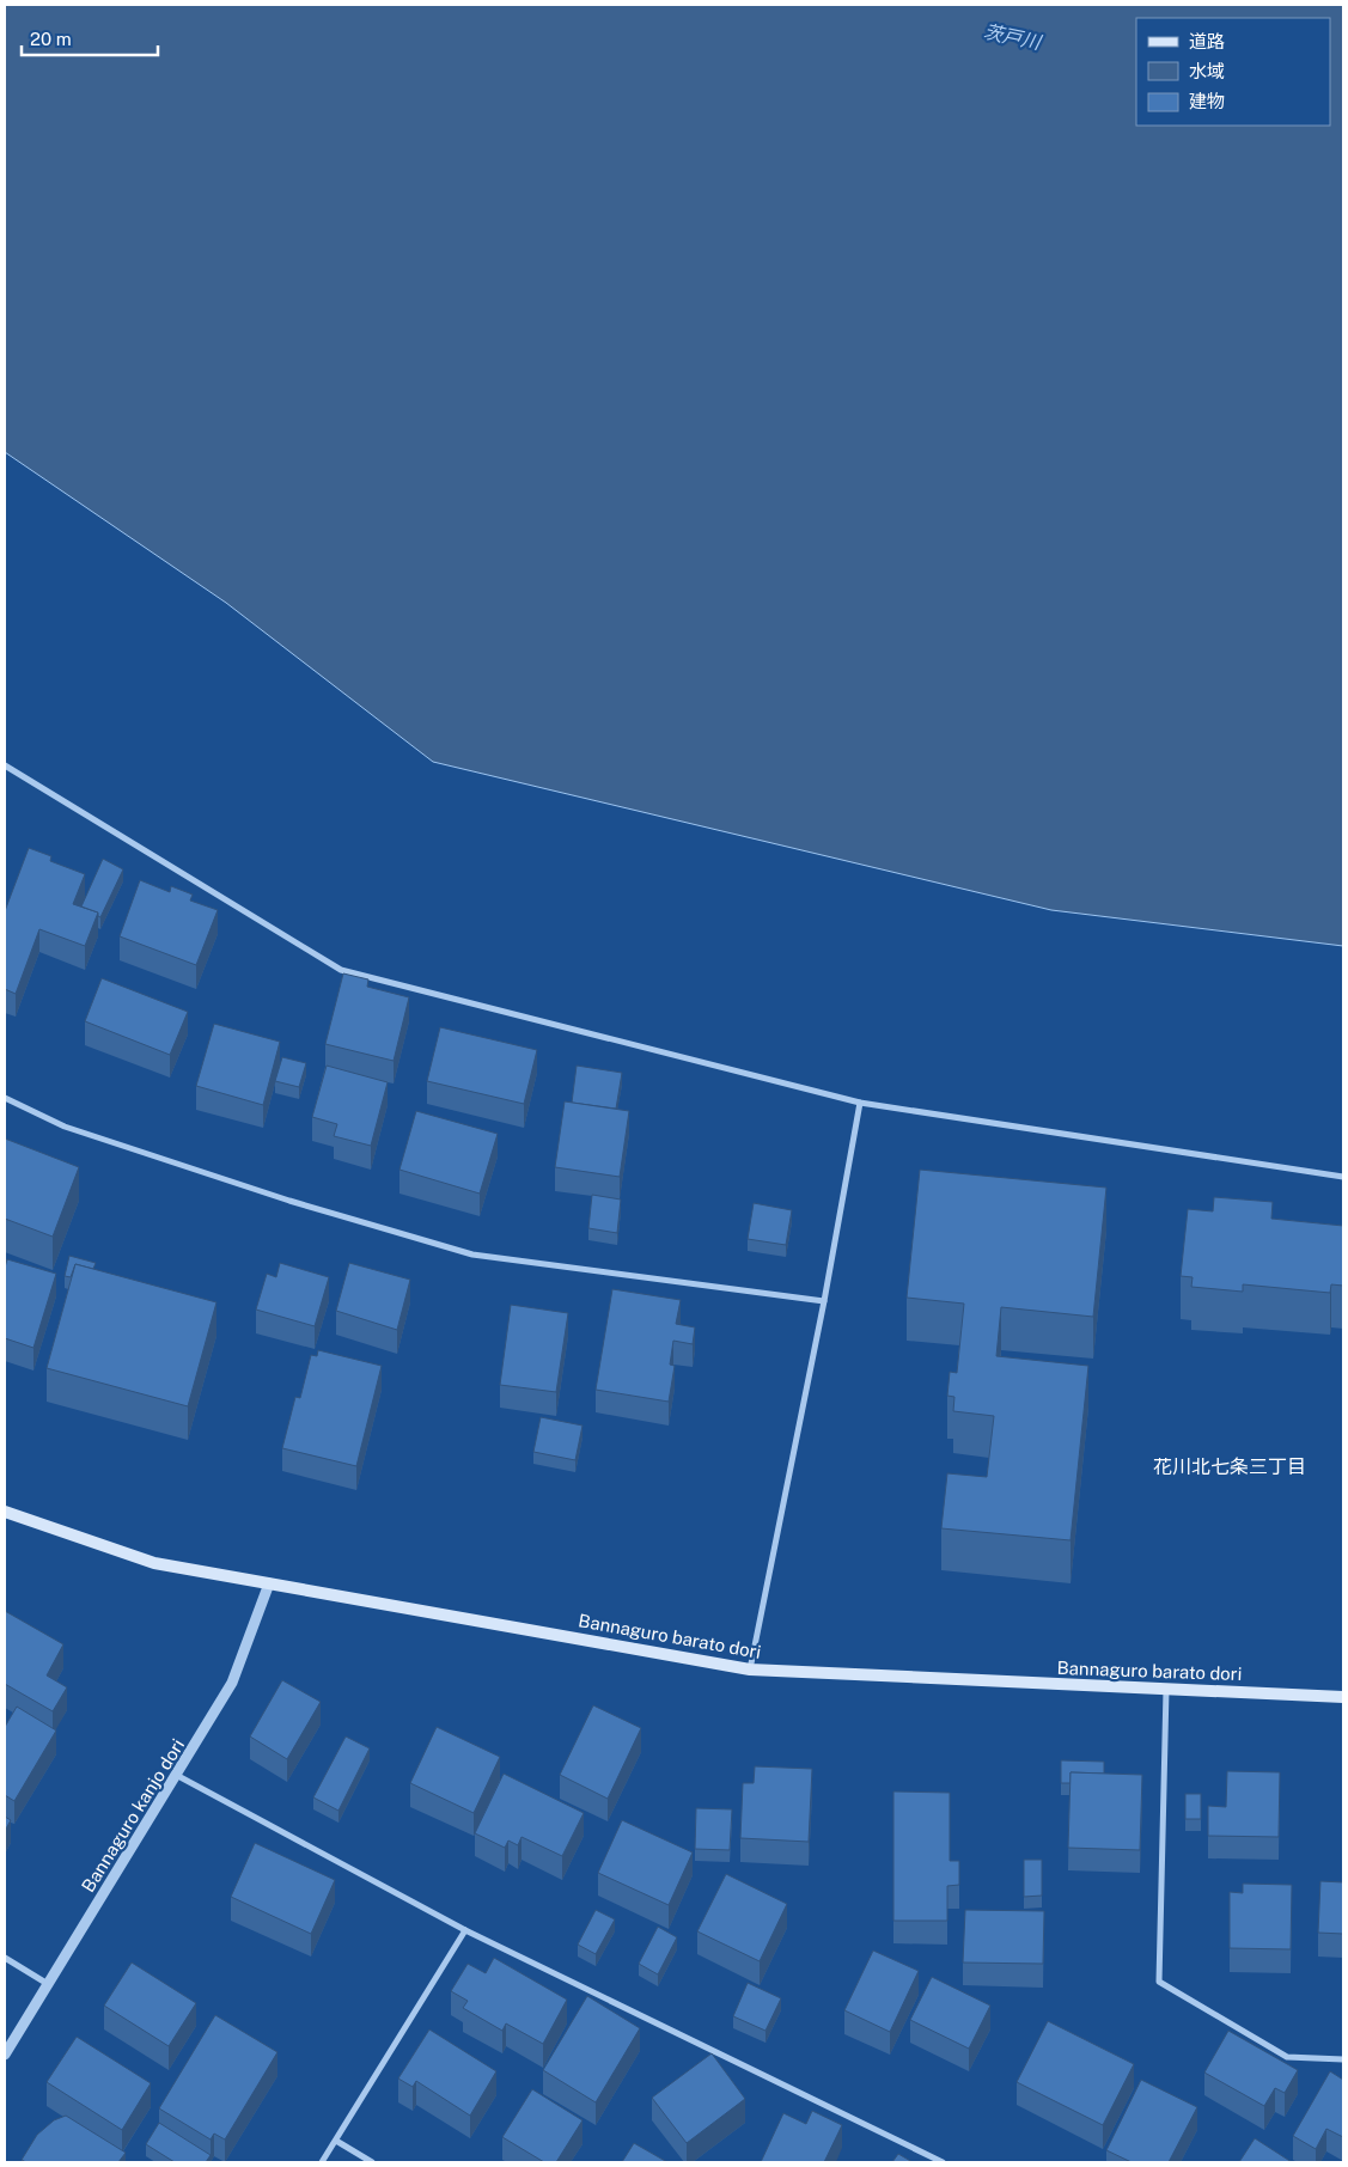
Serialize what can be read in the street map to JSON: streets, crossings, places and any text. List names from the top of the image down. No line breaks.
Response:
{"streets":{"main road":["Bannaguro barato dori"],"street":["Bannaguro kanjo dori"]},"crossings":[["Bannaguro barato dori","Bannaguro kanjo dori"]],"districts":["花川北七条三丁目"],"water":["茨戸川"],"legend":["道路","水域","建物"],"scale_bar":"20 m"}
